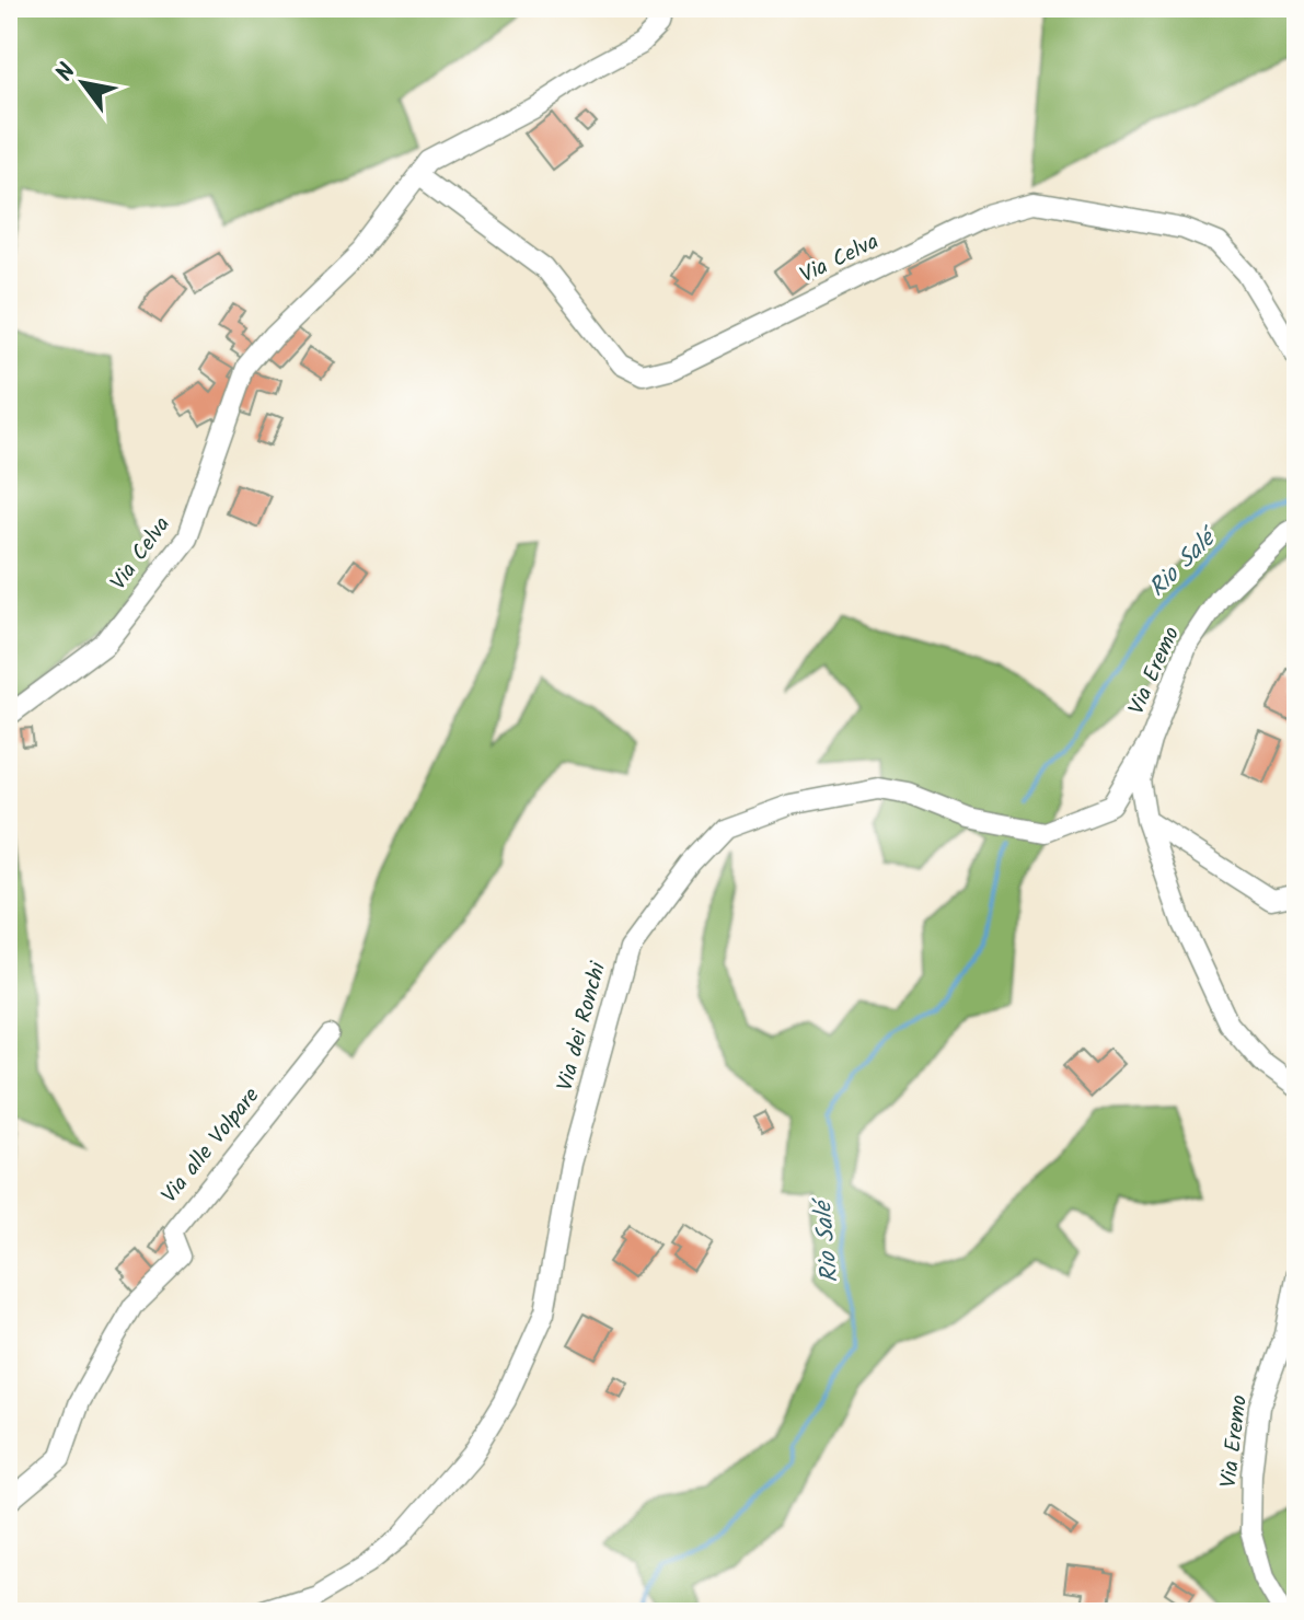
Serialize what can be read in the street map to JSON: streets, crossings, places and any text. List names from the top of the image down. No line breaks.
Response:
{"streets":{"street":["Via Celva","Via Eremo","Via dei Ronchi","Via alle Volpare"]},"crossings":[["Via Eremo","Via dei Ronchi"]],"water":["Rio Salé"],"north":"top left"}
